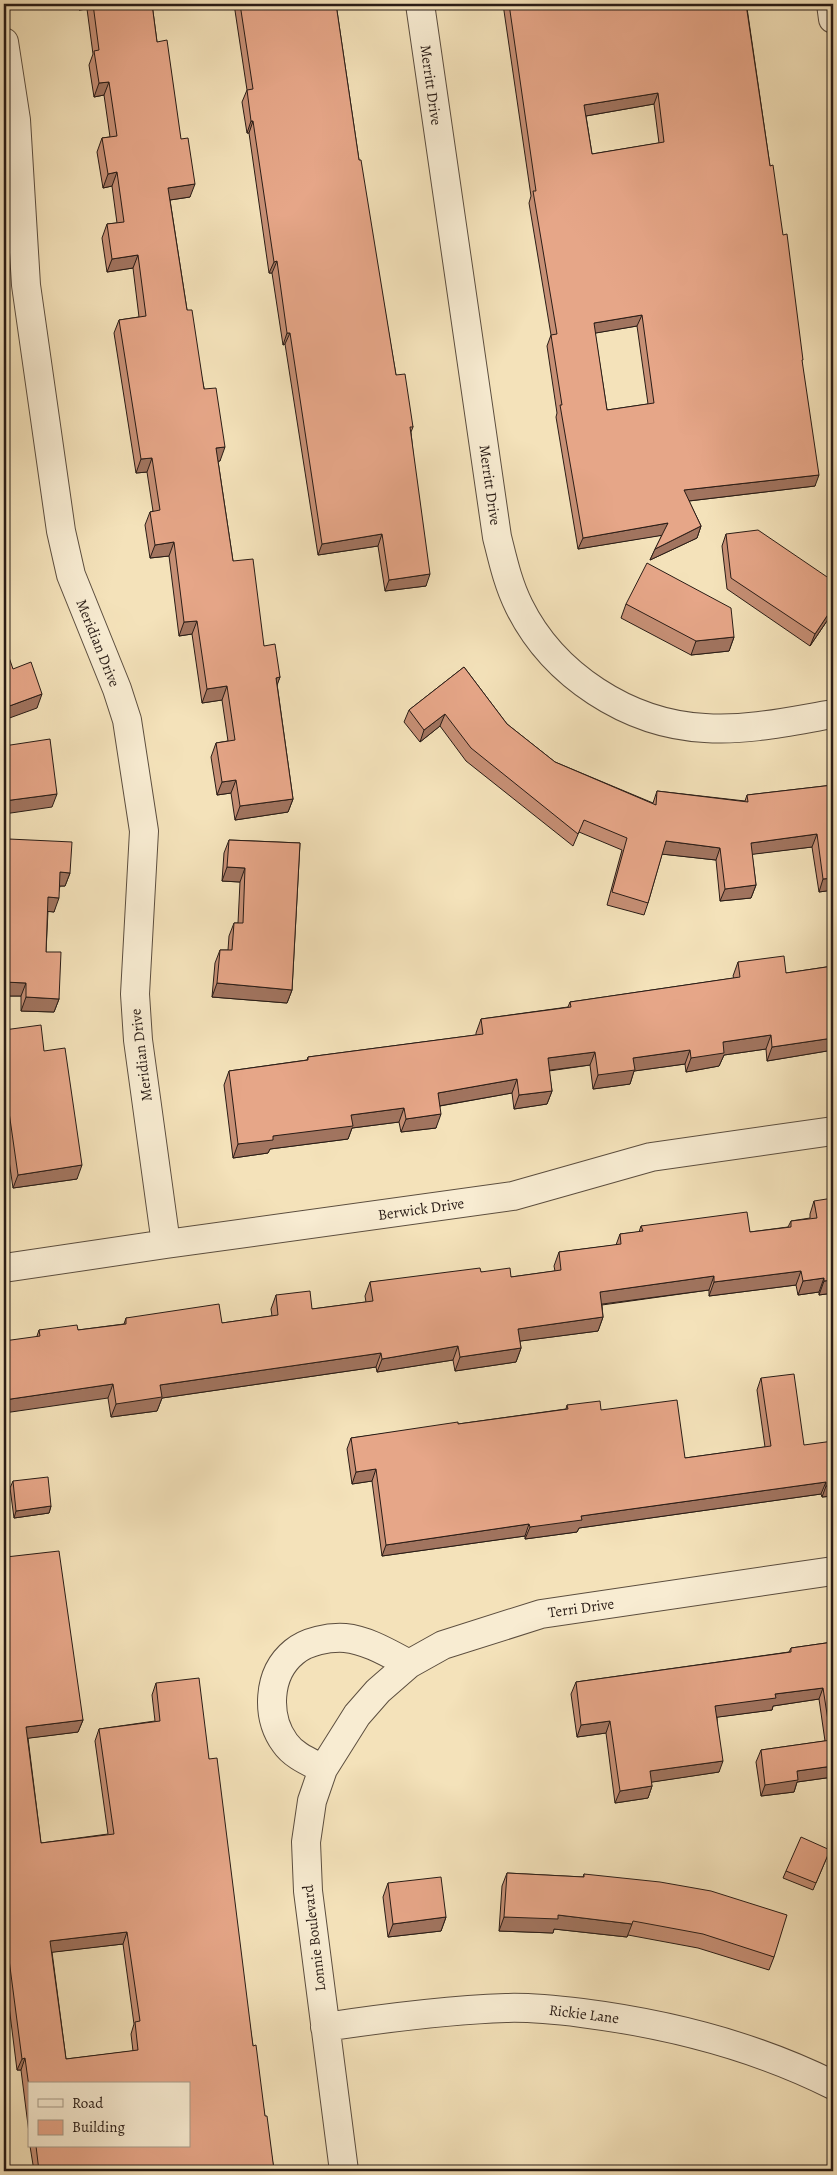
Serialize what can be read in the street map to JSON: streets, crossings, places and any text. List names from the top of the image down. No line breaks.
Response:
{"streets":{"street":["Merritt Drive","Meridian Drive","Berwick Drive","Terri Drive","Lonnie Boulevard","Rickie Lane"]},"crossings":[["Meridian Drive","Berwick Drive"],["Terri Drive","Lonnie Boulevard"],["Lonnie Boulevard","Rickie Lane"]],"legend":["Road","Building"]}
